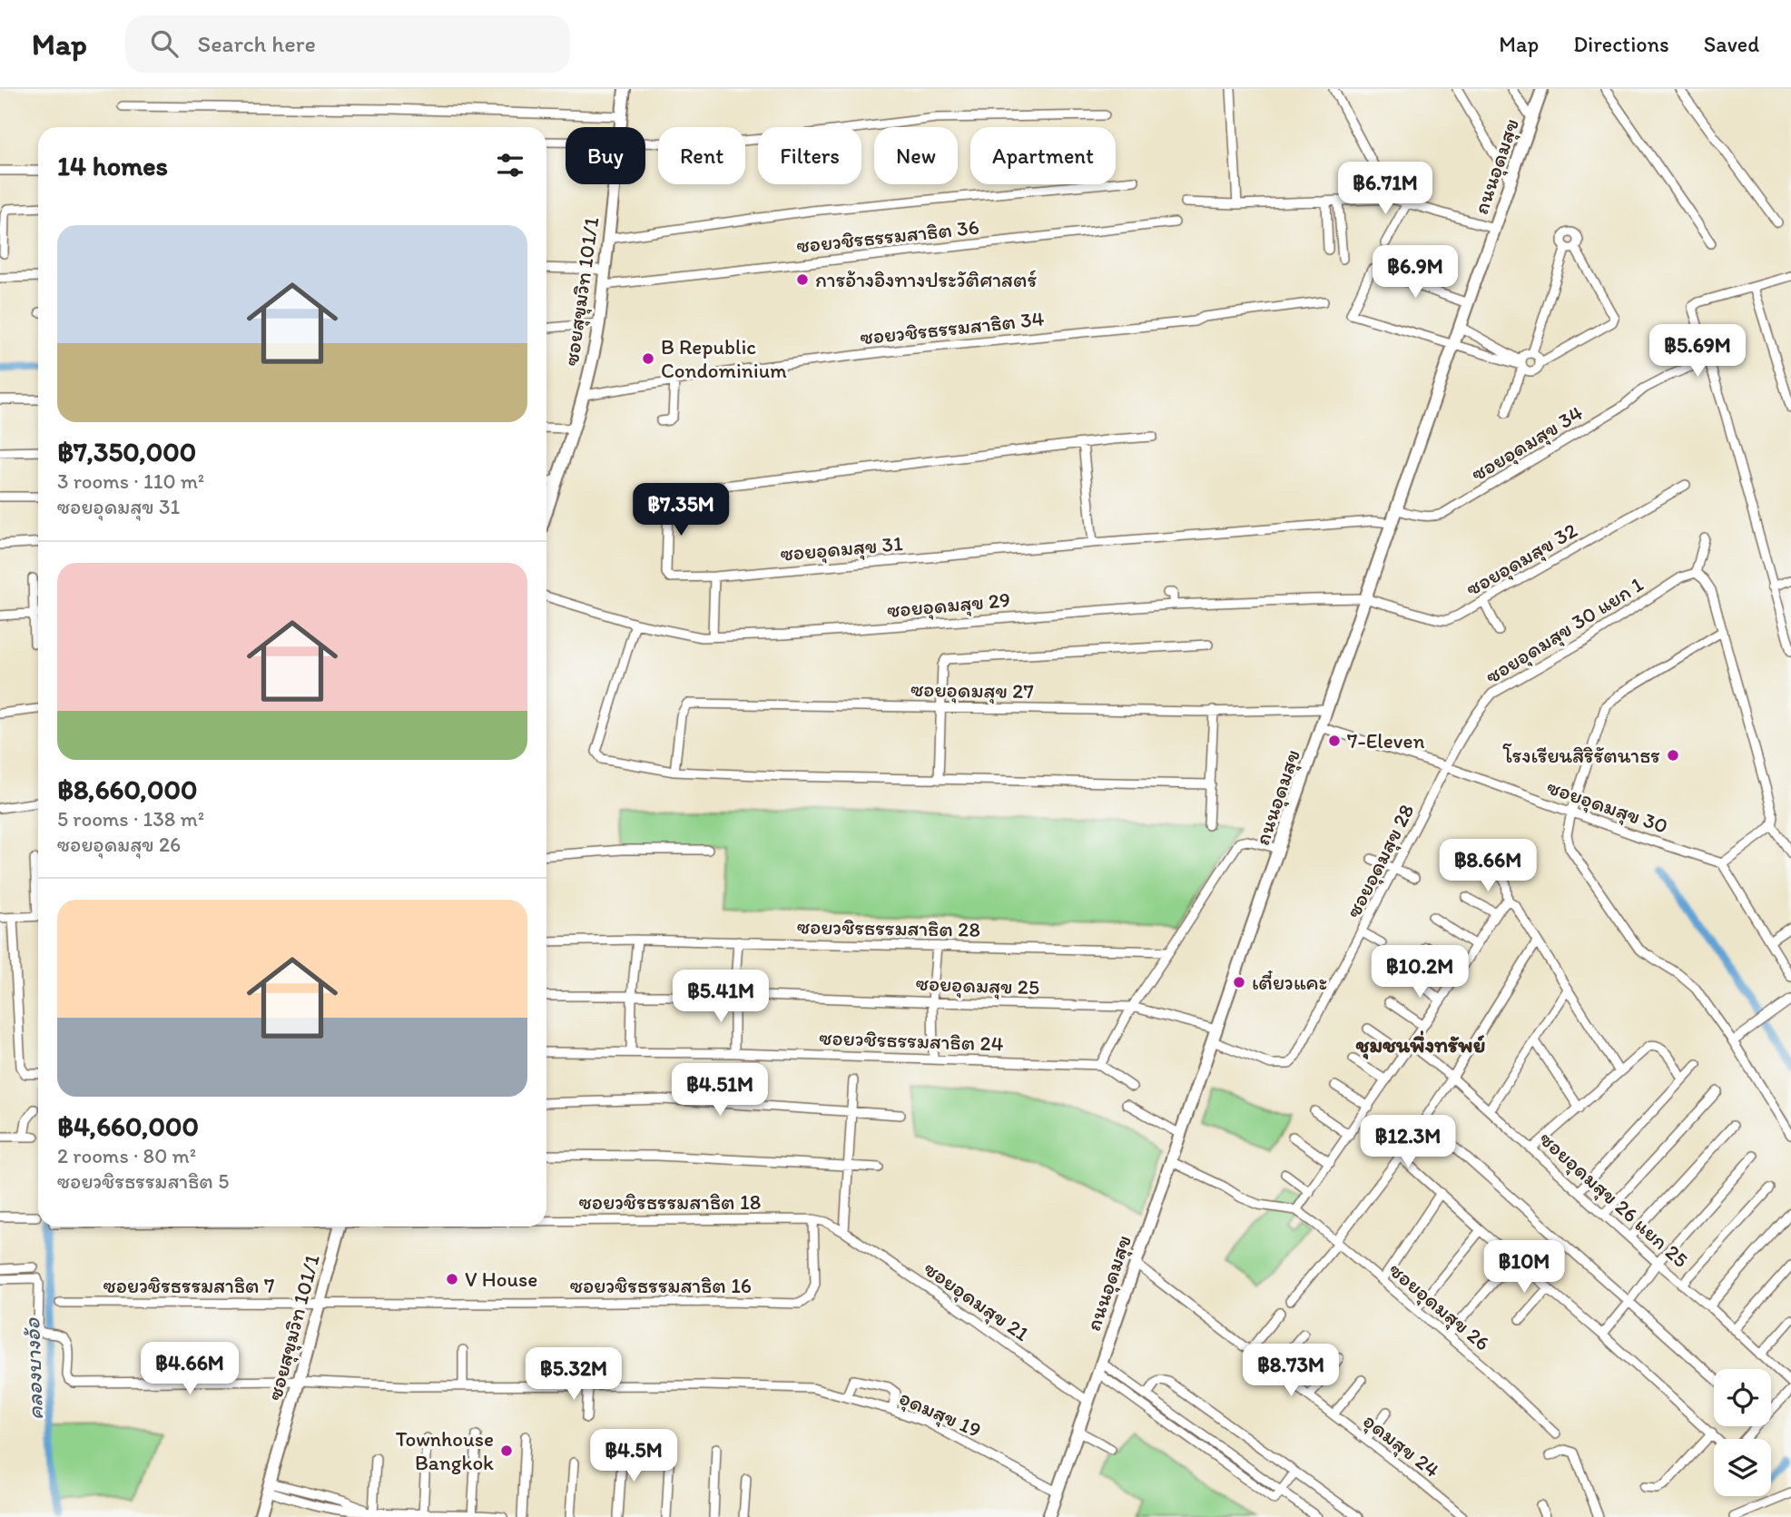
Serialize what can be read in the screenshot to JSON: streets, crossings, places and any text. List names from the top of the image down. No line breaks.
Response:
{"streets":{"main road":["ถนนอุดมสุข","ซอยสุขุมวิท 101/1"],"street":["ซอยวชิรธรรมสาธิต 36","ซอยวชิรธรรมสาธิต 34","ซอยอุดมสุข 34","ซอยอุดมสุข 31","ซอยอุดมสุข 32","ซอยอุดมสุข 29","ซอยอุดมสุข 30 แยก 1","ซอยอุดมสุข 27","ซอยอุดมสุข 30","ซอยอุดมสุข 28","ซอยวชิรธรรมสาธิต 28","ซอยอุดมสุข 25","ซอยวชิรธรรมสาธิต 24","ซอยอุดมสุข 26 แยก 25","ซอยวชิรธรรมสาธิต 18","ซอยวชิรธรรมสาธิต 7","ซอยวชิรธรรมสาธิต 16","ซอยอุดมสุข 21","ซอยอุดมสุข 26","อุดมสุข 19","อุดมสุข 24"]},"crossings":[["ถนนอุดมสุข","ซอยอุดมสุข 34"],["ถนนอุดมสุข","ซอยอุดมสุข 31"],["ถนนอุดมสุข","ซอยอุดมสุข 32"],["ถนนอุดมสุข","ซอยอุดมสุข 29"],["ถนนอุดมสุข","ซอยอุดมสุข 27"],["ถนนอุดมสุข","ซอยอุดมสุข 30"],["ถนนอุดมสุข","ซอยอุดมสุข 28"],["ถนนอุดมสุข","ซอยอุดมสุข 25"],["ถนนอุดมสุข","ซอยอุดมสุข 21"],["ถนนอุดมสุข","ซอยอุดมสุข 26"],["ถนนอุดมสุข","อุดมสุข 19"],["ถนนอุดมสุข","อุดมสุข 24"],["ซอยวชิรธรรมสาธิต 36","ซอยสุขุมวิท 101/1"],["ซอยสุขุมวิท 101/1","ซอยวชิรธรรมสาธิต 34"],["ซอยสุขุมวิท 101/1","ซอยวชิรธรรมสาธิต 7"],["ซอยสุขุมวิท 101/1","ซอยวชิรธรรมสาธิต 16"],["ซอยสุขุมวิท 101/1","อุดมสุข 19"],["ซอยอุดมสุข 32","ซอยอุดมสุข 29"],["ซอยอุดมสุข 30 แยก 1","ซอยอุดมสุข 30"],["ซอยอุดมสุข 30 แยก 1","ซอยอุดมสุข 28"],["ซอยอุดมสุข 30","ซอยอุดมสุข 28"],["ซอยอุดมสุข 28","ซอยอุดมสุข 25"],["ซอยวชิรธรรมสาธิต 18","ซอยวชิรธรรมสาธิต 16"],["ซอยวชิรธรรมสาธิต 18","ซอยอุดมสุข 21"],["ซอยวชิรธรรมสาธิต 7","ซอยวชิรธรรมสาธิต 16"]],"districts":["ชุมชนพึ่งทรัพย์"],"water":["คลองบางอ้อ"],"places":["การอ้างอิงทางประวัติศาสตร์","B Republic Condominium","7-Eleven","โรงเรียนสิริรัตนาธร","เตี๋ยวแคะ","V House","Townhouse Bangkok"],"page":{"header":"Map","search":"Search here","nav":["Map","Directions","Saved"],"chip":["Buy","Rent","Filters","New","Apartment"],"heading":"14 homes","price":["฿6.71M","฿6.9M","฿5.69M","฿7.35M","฿8.66M","฿10.2M","฿5.41M","฿4.51M","฿12.3M","฿10M","฿4.66M","฿8.73M","฿5.32M","฿4.5M"],"list":[{"name":"฿7,350,000","note":"3 rooms · 110 m² · ซอยอุดมสุข 31"},{"name":"฿8,660,000","note":"5 rooms · 138 m² · ซอยอุดมสุข 26"},{"name":"฿4,660,000","note":"2 rooms · 80 m² · ซอยวชิรธรรมสาธิต 5"}]}}
